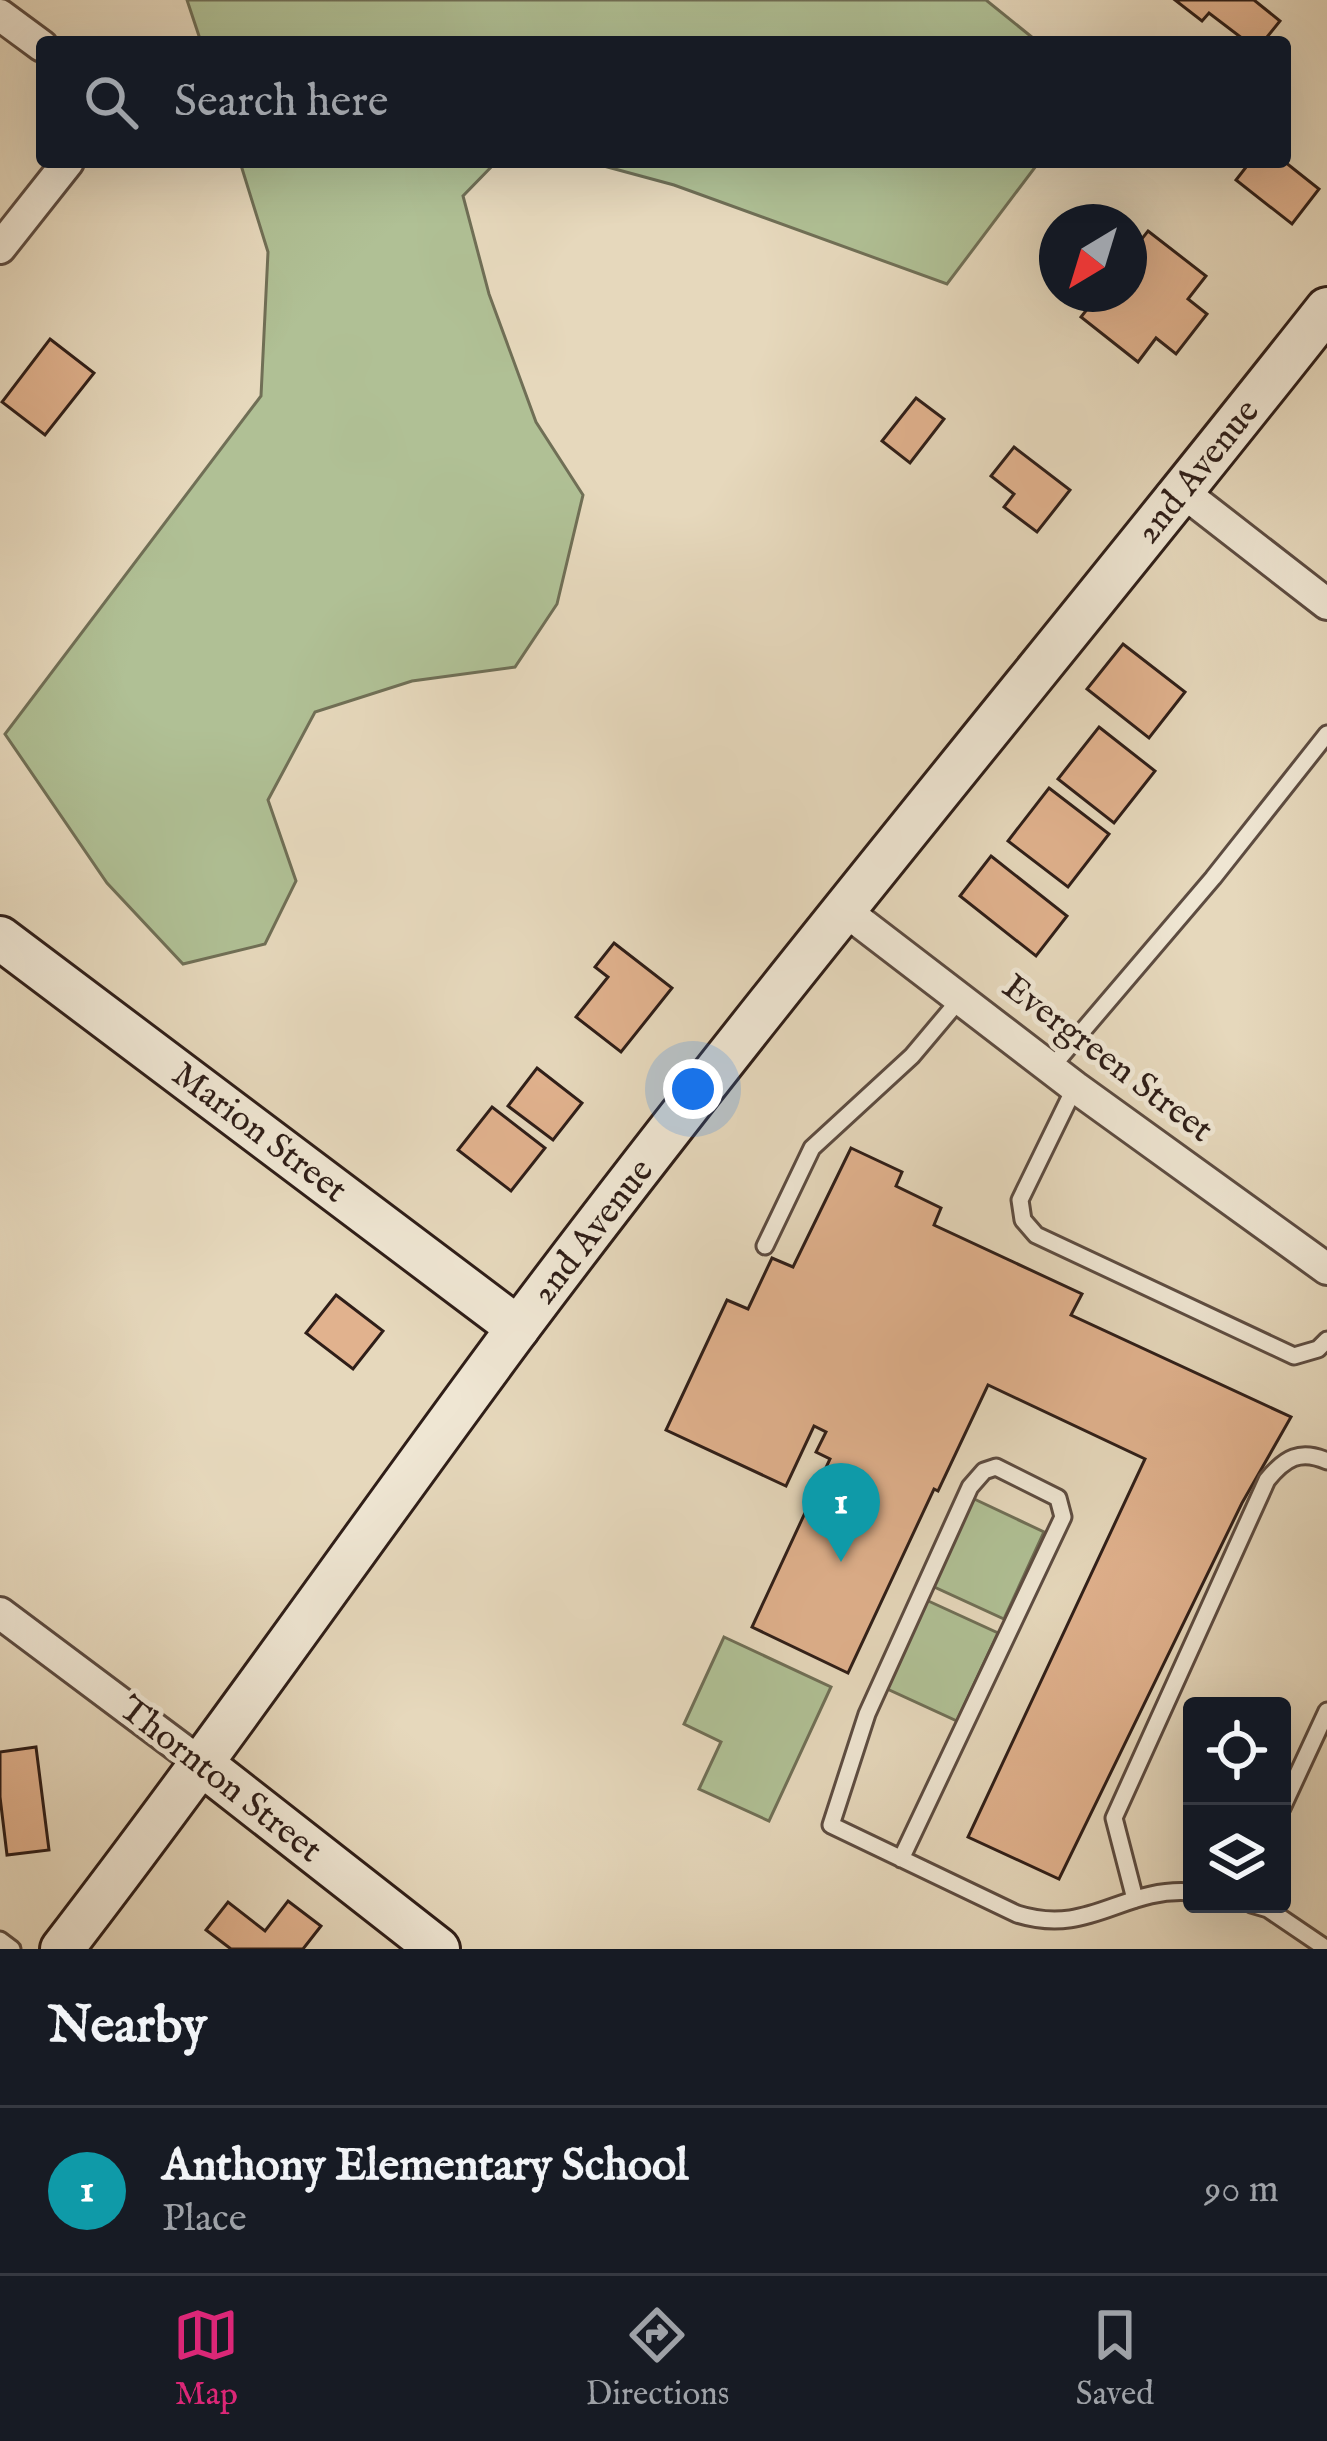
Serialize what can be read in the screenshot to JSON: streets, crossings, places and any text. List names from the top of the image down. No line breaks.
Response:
{"streets":{"street":["2nd Avenue","Evergreen Street","Marion Street","Thornton Street"]},"crossings":[["2nd Avenue","Evergreen Street"],["2nd Avenue","Marion Street"],["2nd Avenue","Thornton Street"]],"north":"bottom left","page":{"search":"Search here","pins":"1","heading":"Nearby","list":[{"mark":"1","name":"Anthony Elementary School","note":"Place","value":"90 m"}],"nav":["Map","Directions","Saved"]}}
